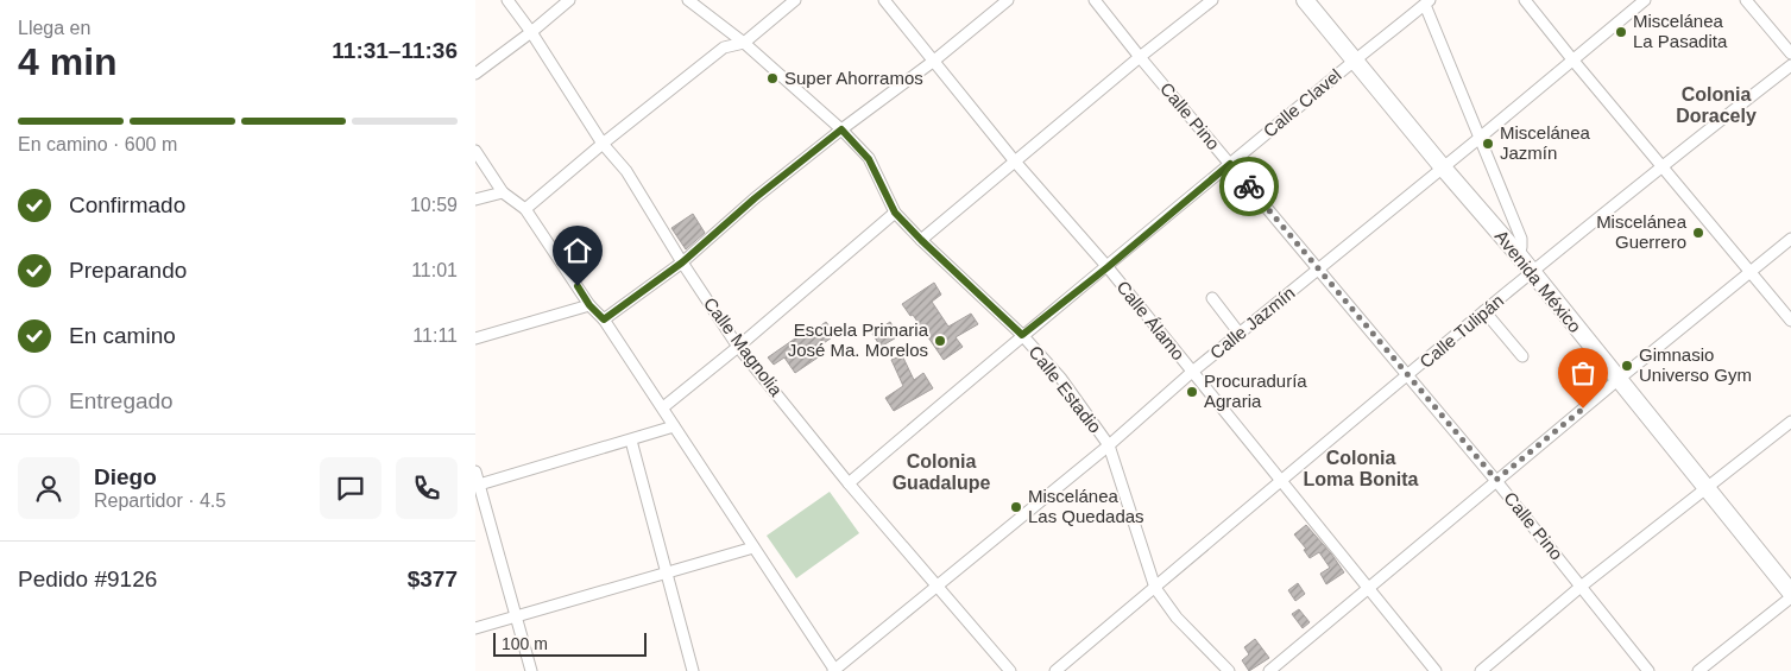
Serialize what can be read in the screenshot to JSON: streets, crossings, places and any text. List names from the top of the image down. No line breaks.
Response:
{"streets":{"street":["Calle Clavel","Calle Pino","Avenida México","Calle Álamo","Calle Jazmín","Calle Tulipán","Calle Magnolia","Calle Estadio"]},"crossings":[["Calle Clavel","Calle Pino"],["Calle Clavel","Avenida México"],["Calle Clavel","Calle Álamo"],["Calle Clavel","Calle Magnolia"],["Calle Clavel","Calle Estadio"],["Calle Pino","Calle Jazmín"],["Calle Pino","Calle Tulipán"],["Avenida México","Calle Jazmín"],["Avenida México","Calle Tulipán"],["Calle Álamo","Calle Jazmín"],["Calle Álamo","Calle Tulipán"],["Calle Jazmín","Calle Magnolia"],["Calle Jazmín","Calle Estadio"],["Calle Tulipán","Calle Estadio"]],"districts":["Colonia Doracely","Colonia Loma Bonita","Colonia Guadalupe"],"places":["Miscelánea La Pasadita","Super Ahorramos","Miscelánea Jazmín","Miscelánea Guerrero","Escuela Primaria José Ma. Morelos","Gimnasio Universo Gym","Procuraduría Agraria","Miscelánea Las Quedadas"],"scale_bar":"100 m","page":{"heading":["4 min","Llega en","11:31–11:36"],"panel":["Diego","Repartidor · 4.5","Pedido #9126","$377"],"bar":"En camino · 600 m","list":[["Confirmado","10:59"],["Preparando","11:01"],["En camino","11:11"],"Entregado"],"scale":"100 m"}}
